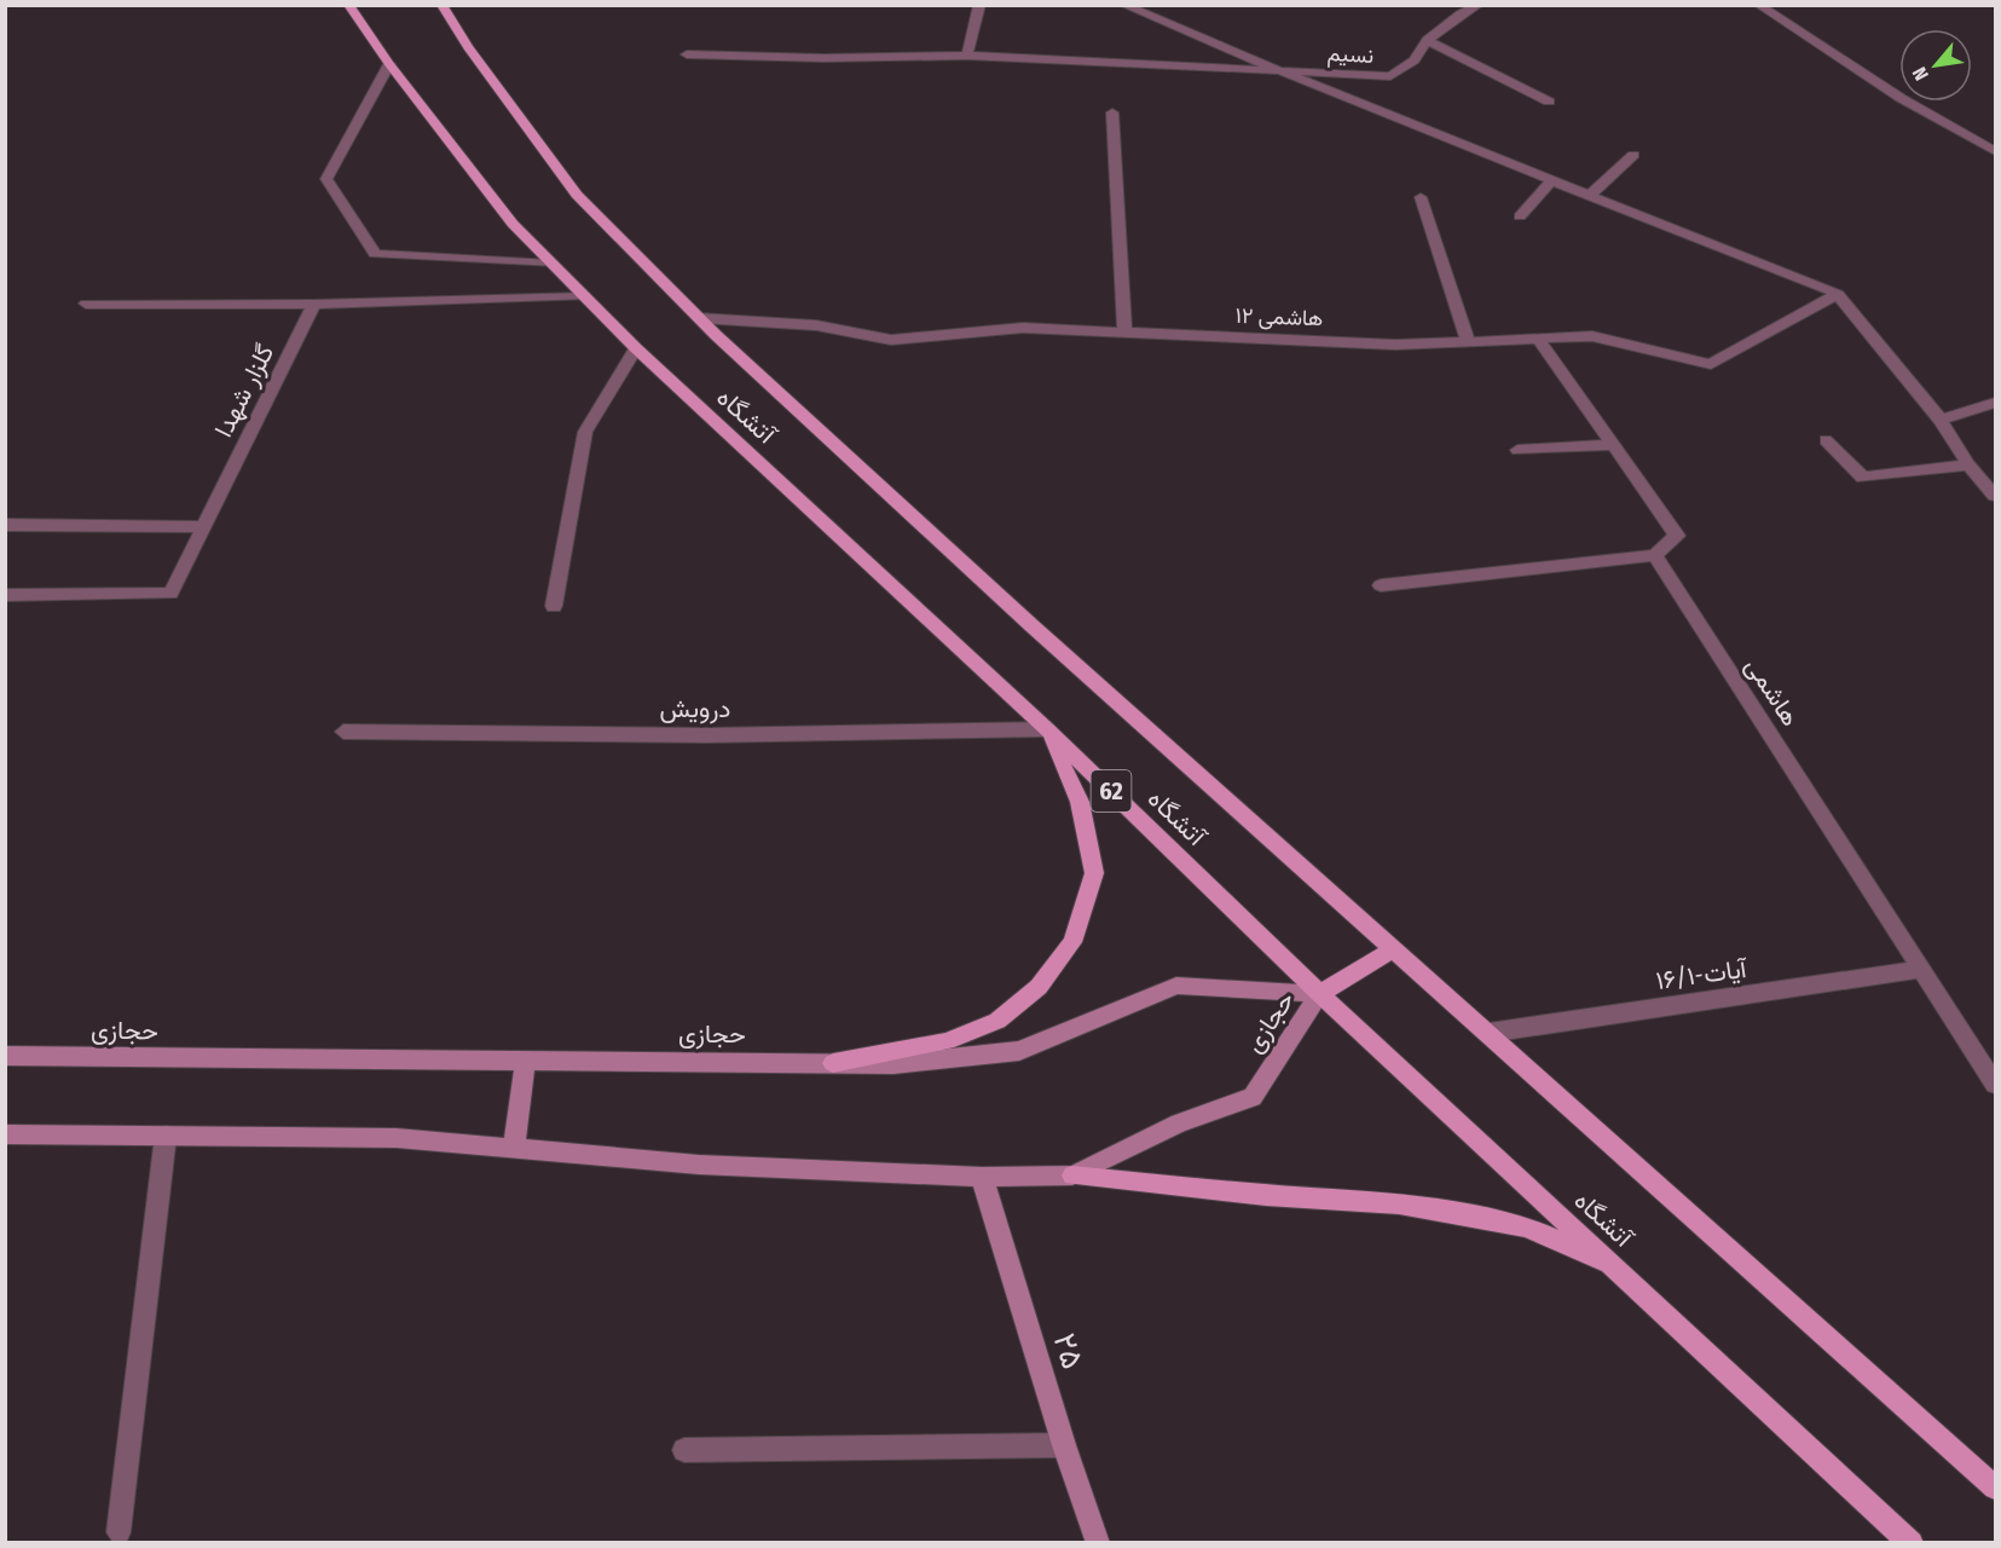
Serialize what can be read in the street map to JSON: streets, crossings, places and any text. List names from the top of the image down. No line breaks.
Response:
{"streets":{"main road":["آتشگاه","62","حجازی","۲۵"],"street":["نسیم","۱۲ هاشمی","گلزار شهدا","هاشمی","درویش","۱۶/۱-آیات"]},"crossings":[["۱۲ هاشمی","آتشگاه"],["آتشگاه","درویش"],["آتشگاه","۱۶/۱-آیات"],["آتشگاه","حجازی"],["هاشمی","۱۶/۱-آیات"],["حجازی","۲۵"]],"north":"bottom left"}
